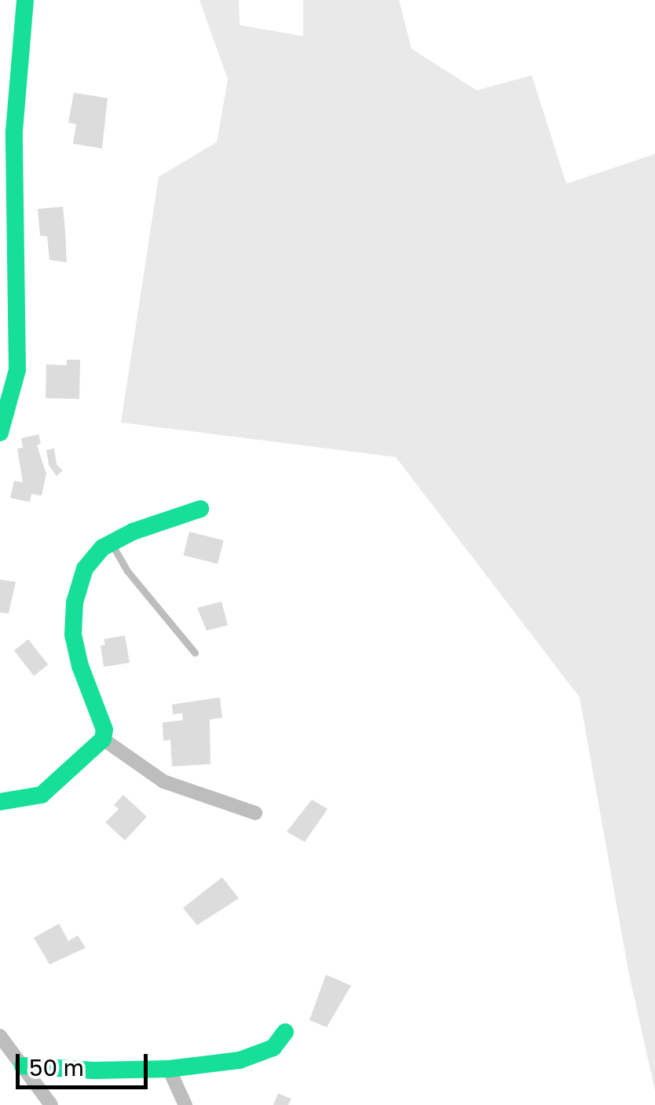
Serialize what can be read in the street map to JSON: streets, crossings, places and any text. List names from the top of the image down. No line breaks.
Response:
{"scale_bar":"50 m"}
